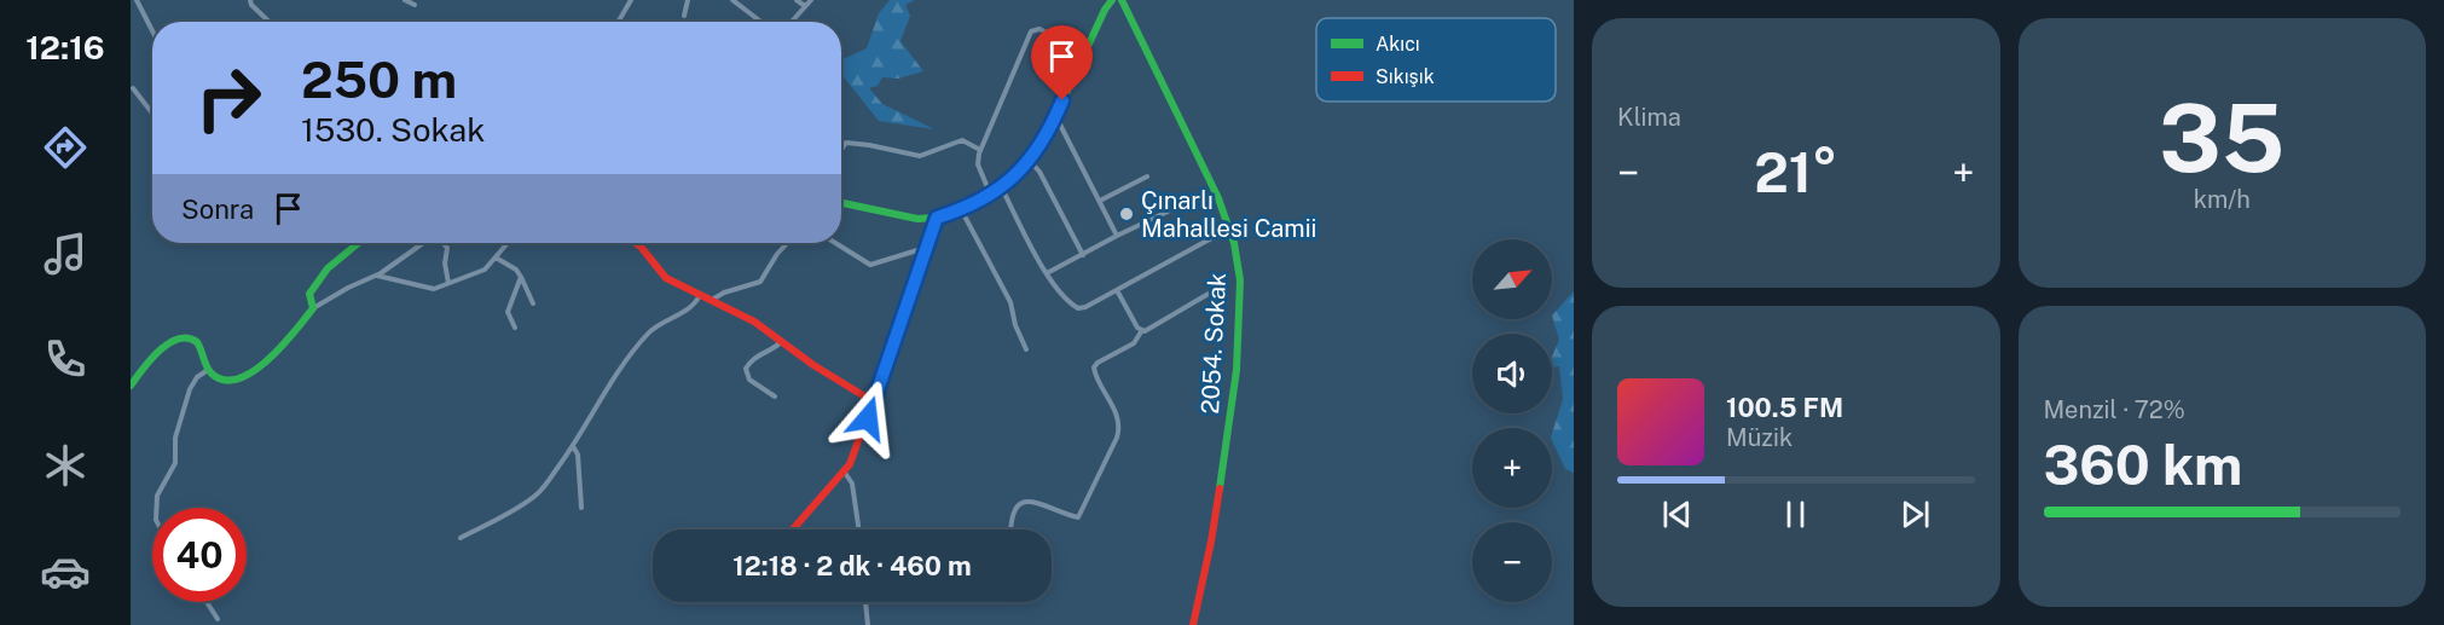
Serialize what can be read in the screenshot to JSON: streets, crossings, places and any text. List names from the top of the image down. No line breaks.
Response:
{"streets":{"street":["2054. Sokak"]},"places":["Çınarlı Mahallesi Camii"],"legend":["Akıcı","Sıkışık"],"north":"top right","page":{"tabs":"12:16","tile":["Klima",["35","km/h"],["Menzil · 72%","360 km"]],"turn":["250 m","1530. Sokak"],"heat":["−","21°","+"],"then":"Sonra","map_buttons":["+","−"],"song":["100.5 FM","Müzik"],"limit":"40","trip":"12:18 · 2 dk · 460 m"}}
